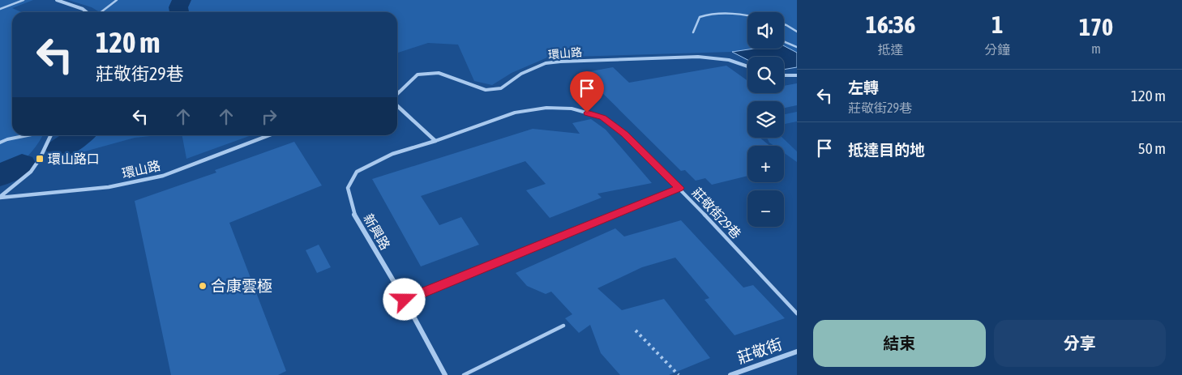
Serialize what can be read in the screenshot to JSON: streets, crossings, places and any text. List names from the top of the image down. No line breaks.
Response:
{"streets":{"street":["環山路","新興路","莊敬街"],"lane":["莊敬街29巷"]},"crossings":[["莊敬街29巷","新興路"]],"places":{"transit":["環山路口"],"other":["合康雲極"]},"page":{"eta":["16:36","抵達","1","分鐘","170","m"],"map_buttons":["+","−"],"turn":["120 m","莊敬街29巷"],"list":[{"name":"左轉","note":"莊敬街29巷","value":"120 m"},{"name":"抵達目的地","value":"50 m"}],"buttons":["結束","分享"]}}
